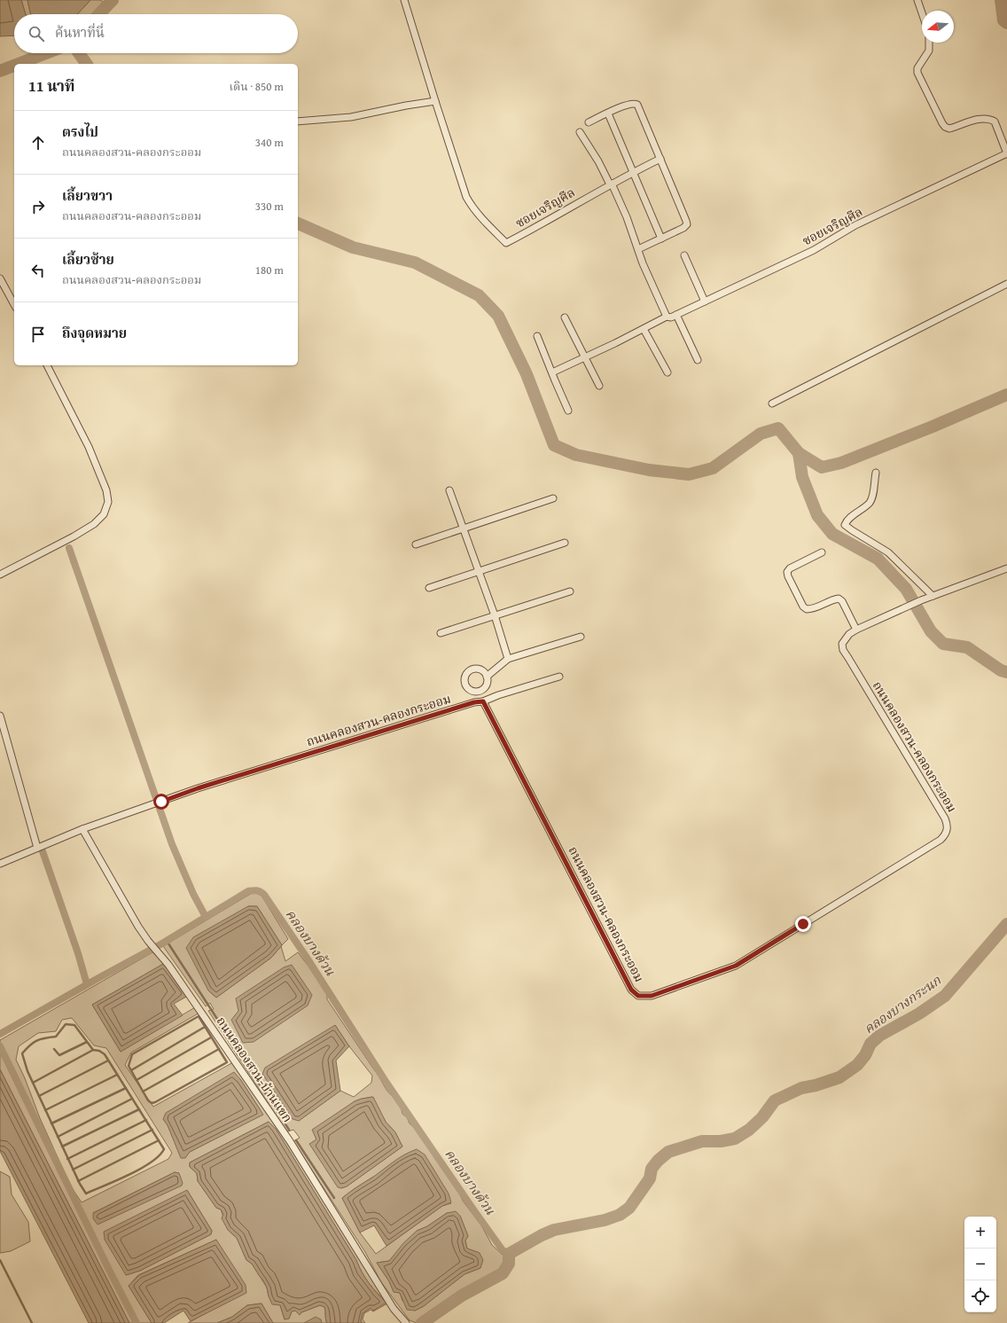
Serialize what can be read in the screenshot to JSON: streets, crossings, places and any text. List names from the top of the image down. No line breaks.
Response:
{"streets":{"street":["ซอยเจริญศีล","ถนนคลองสวน-คลองกระออม","ถนนคลองสวน-บ้านแขก"]},"crossings":[["ถนนคลองสวน-คลองกระออม","ถนนคลองสวน-บ้านแขก"]],"water":["คลองบางด้วน","คลองบางกระนก"],"north":"left","page":{"search":"ค้นหาที่นี่","heading":["11 นาที","เดิน · 850 m"],"list":[["ตรงไป","ถนนคลองสวน-คลองกระออม","340 m"],["เลี้ยวขวา","ถนนคลองสวน-คลองกระออม","330 m"],["เลี้ยวซ้าย","ถนนคลองสวน-คลองกระออม","180 m"],"ถึงจุดหมาย"],"map_buttons":["+","−"]}}
